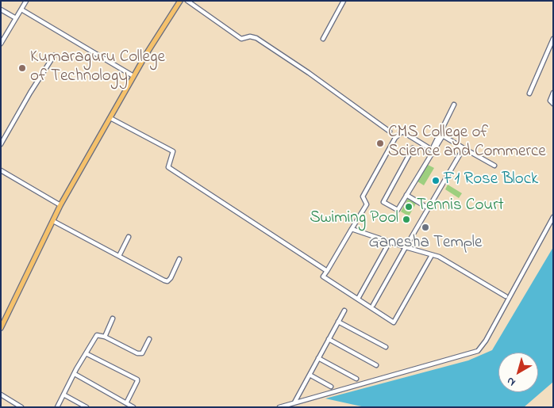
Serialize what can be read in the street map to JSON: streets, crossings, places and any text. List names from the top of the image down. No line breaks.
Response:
{"places":["Kumaraguru College of Technology","CMS College of Science and Commerce","F1 Rose Block","Tennis Court","Swiming Pool","Ganesha Temple"],"north":"bottom left"}
